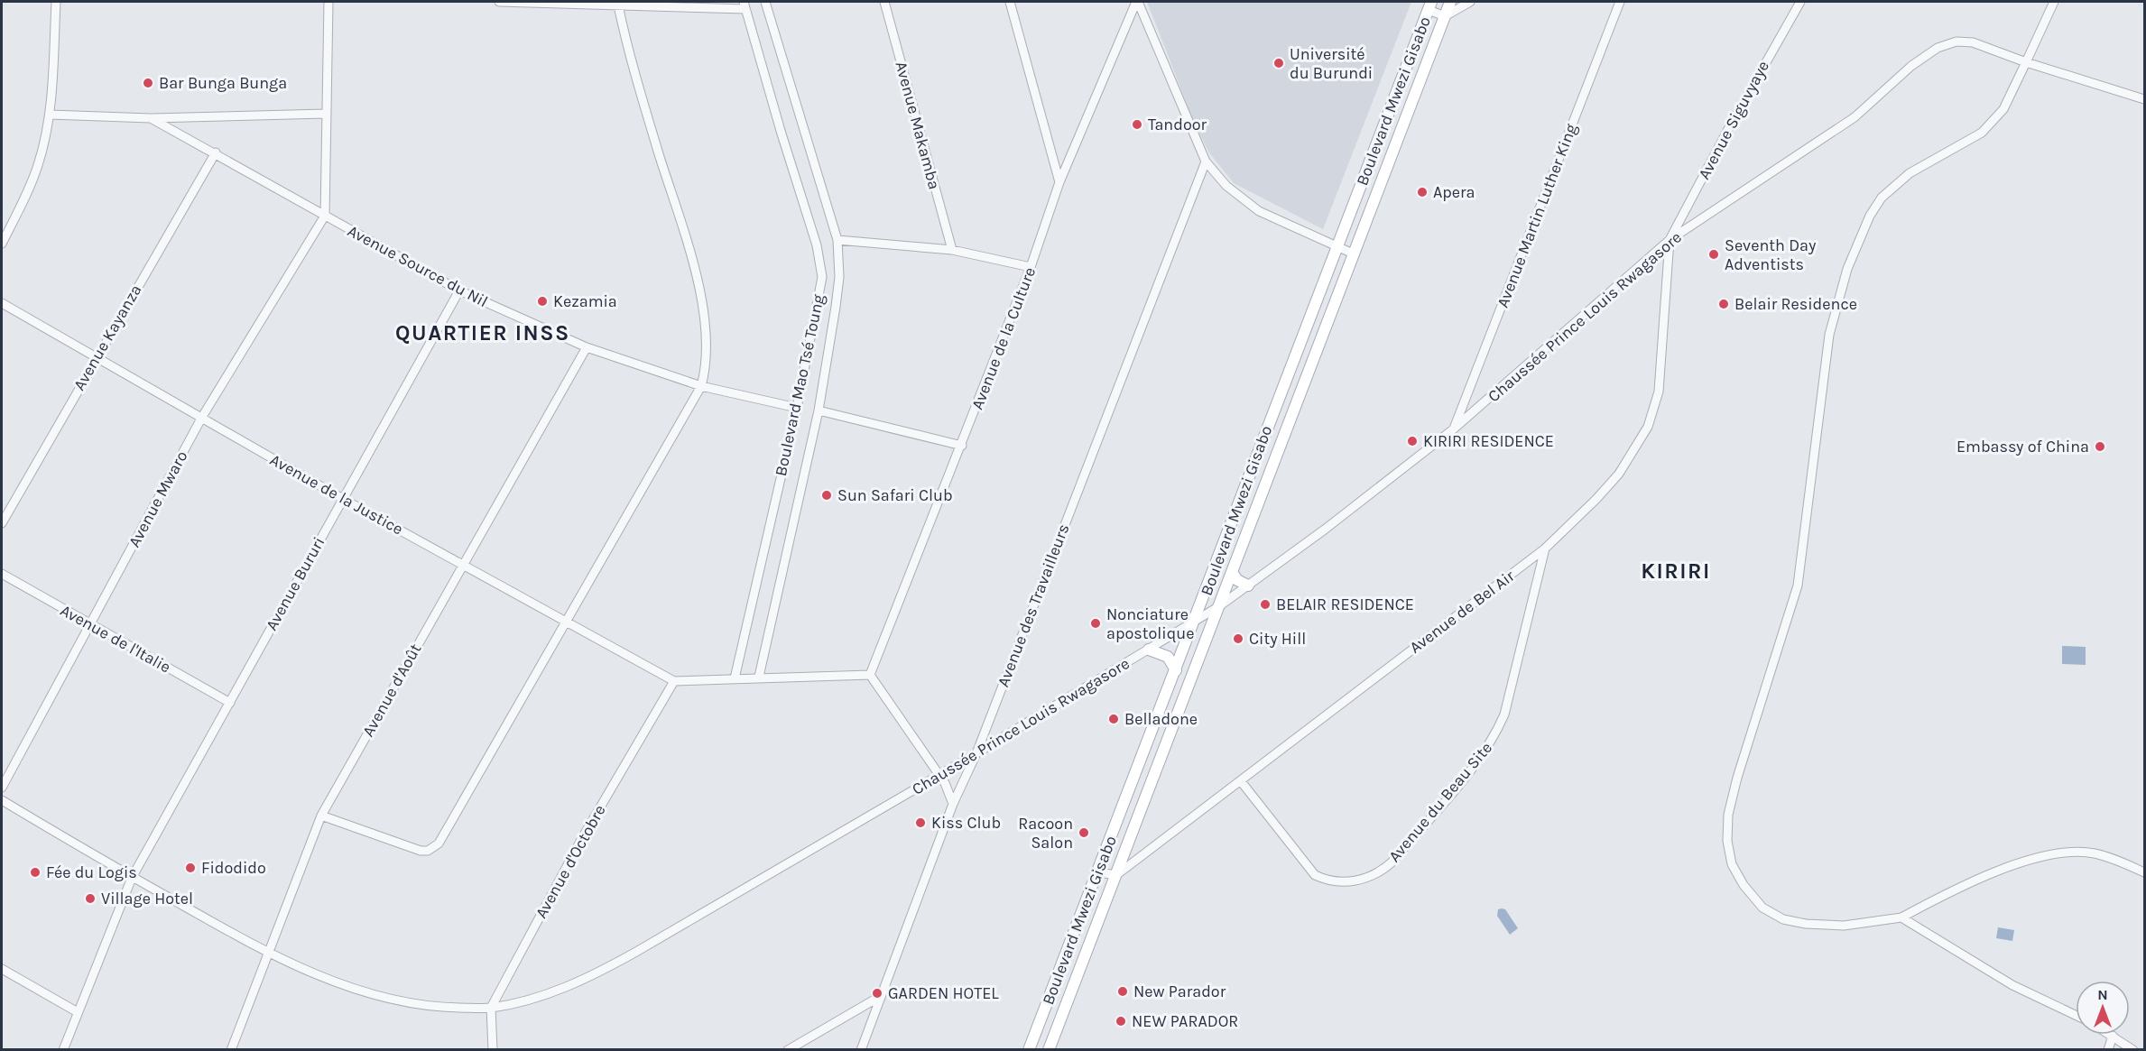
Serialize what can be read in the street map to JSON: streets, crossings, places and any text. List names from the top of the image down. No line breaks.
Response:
{"streets":{"main road":["Boulevard Mwezi Gisabo"],"street":["Avenue Siguvyaye","Avenue Makamba","Avenue Martin Luther King","Avenue Source du Nil","Chaussée Prince Louis Rwagasore","Avenue Kayanza","Avenue de la Culture","Boulevard Mao Tsé Toung","Avenue de la Justice","Avenue Mwaro","Avenue Bururi","Avenue des Travailleurs","Avenue de Bel Air","Avenue de l'Italie","Avenue d'Août","Avenue du Beau Site","Avenue d'Octobre"]},"crossings":[["Boulevard Mwezi Gisabo","Chaussée Prince Louis Rwagasore"],["Boulevard Mwezi Gisabo","Avenue de Bel Air"],["Avenue Siguvyaye","Chaussée Prince Louis Rwagasore"],["Avenue Siguvyaye","Avenue de Bel Air"],["Avenue Martin Luther King","Chaussée Prince Louis Rwagasore"],["Avenue Source du Nil","Avenue Kayanza"],["Avenue Source du Nil","Boulevard Mao Tsé Toung"],["Avenue Source du Nil","Avenue Mwaro"],["Avenue Source du Nil","Avenue Bururi"],["Avenue Source du Nil","Avenue d'Août"],["Chaussée Prince Louis Rwagasore","Avenue Bururi"],["Chaussée Prince Louis Rwagasore","Avenue des Travailleurs"],["Chaussée Prince Louis Rwagasore","Avenue de Bel Air"],["Chaussée Prince Louis Rwagasore","Avenue d'Août"],["Chaussée Prince Louis Rwagasore","Avenue d'Octobre"],["Avenue Kayanza","Avenue de la Justice"],["Avenue de la Justice","Avenue Mwaro"],["Avenue de la Justice","Avenue Bururi"],["Avenue de la Justice","Avenue d'Août"],["Avenue de la Justice","Avenue d'Octobre"],["Avenue Mwaro","Avenue de l'Italie"],["Avenue Bururi","Avenue de l'Italie"],["Avenue de Bel Air","Avenue du Beau Site"]],"districts":["QUARTIER INSS","KIRIRI"],"places":["Université du Burundi","Bar Bunga Bunga","Tandoor","Apera","Seventh Day Adventists","Kezamia","Belair Residence","KIRIRI RESIDENCE","Embassy of China","Sun Safari Club","BELAIR RESIDENCE","Nonciature apostolique","City Hill","Belladone","Kiss Club","Racoon Salon","Fidodido","Fée du Logis","Village Hotel","New Parador","GARDEN HOTEL","NEW PARADOR"],"north":"top"}
